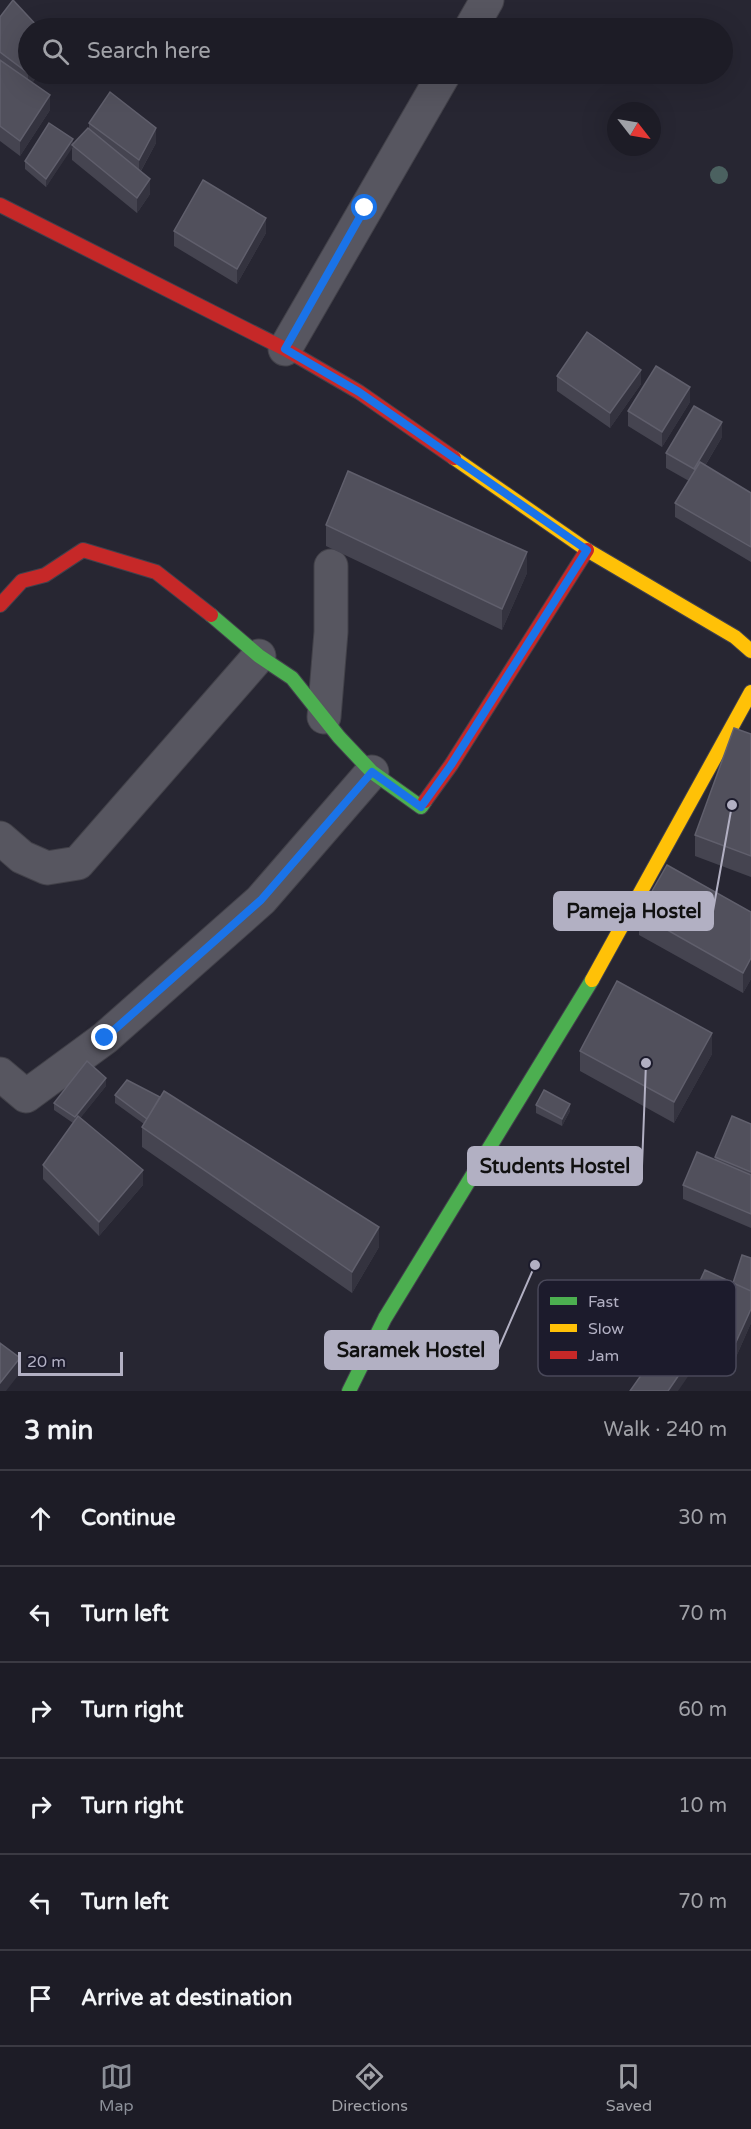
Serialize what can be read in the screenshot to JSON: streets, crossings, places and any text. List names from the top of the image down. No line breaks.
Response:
{"places":["Pameja Hostel","Students Hostel","Saramek Hostel"],"legend":["Fast","Slow","Jam"],"scale_bar":"20 m","north":"bottom right","page":{"search":"Search here","scale":"20 m","heading":["3 min","Walk · 240 m"],"list":[["Continue","30 m"],["Turn left","70 m"],["Turn right","60 m"],["Turn right","10 m"],["Turn left","70 m"],"Arrive at destination"],"nav":["Map","Directions","Saved"]}}
